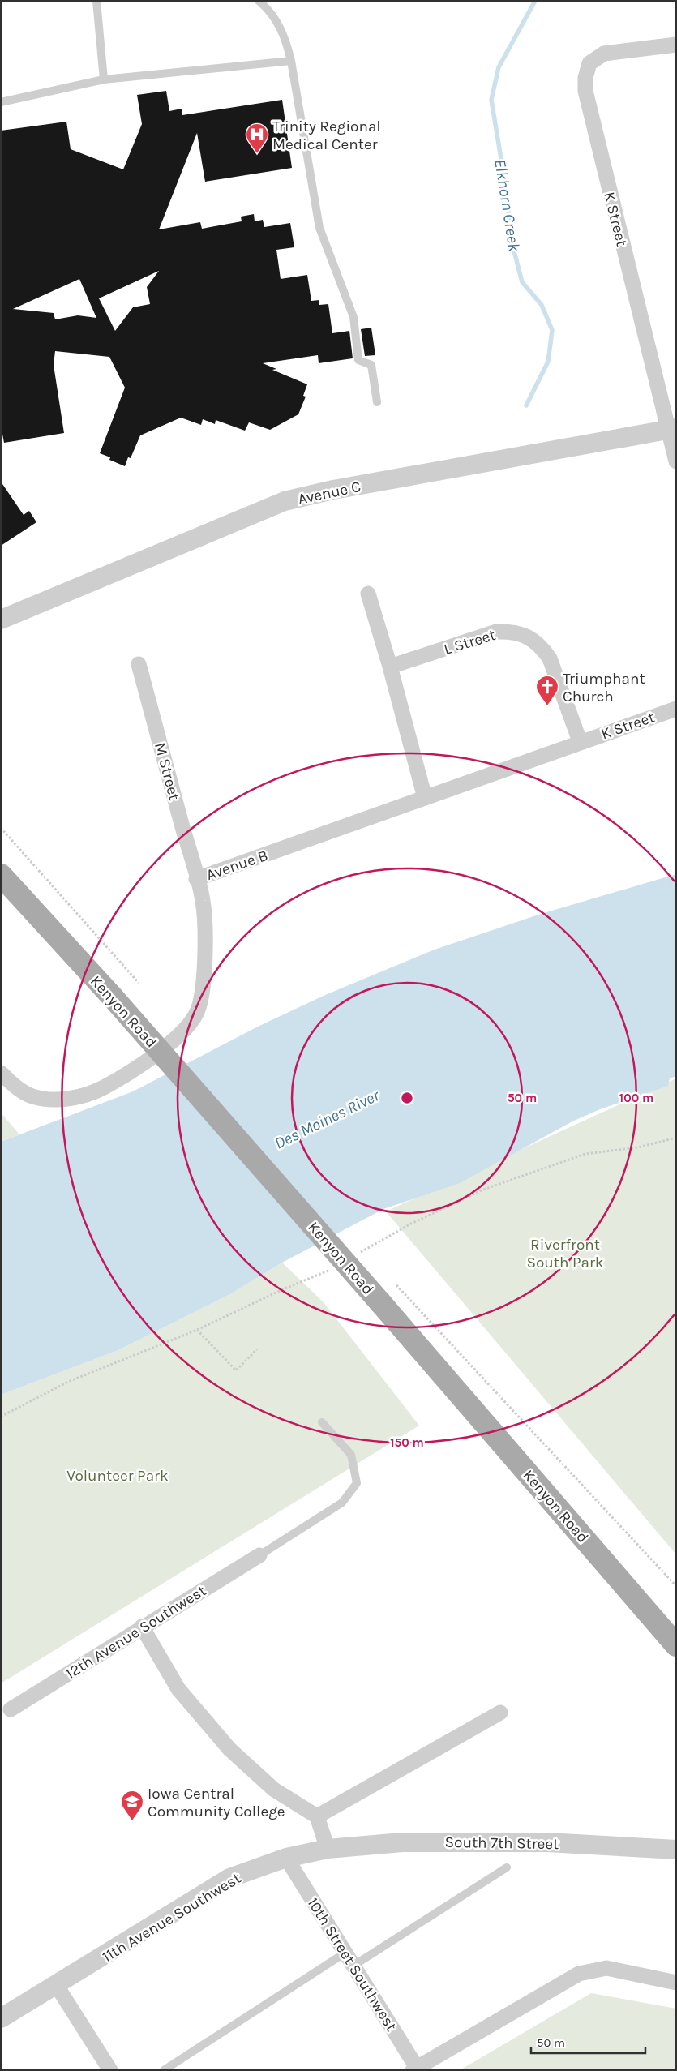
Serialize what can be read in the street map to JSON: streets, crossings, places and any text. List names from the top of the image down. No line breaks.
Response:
{"streets":{"main road":["Kenyon Road"],"street":["K Street","Avenue C","L Street","M Street","Avenue B","12th Avenue Southwest","South 7th Street","11th Avenue Southwest","10th Street Southwest"]},"crossings":[["K Street","Avenue C"],["K Street","L Street"],["K Street","Avenue B"],["L Street","Avenue B"],["M Street","Avenue B"],["South 7th Street","11th Avenue Southwest"],["11th Avenue Southwest","10th Street Southwest"]],"water":["Elkhorn Creek","Des Moines River"],"parks":["Riverfront South Park","Volunteer Park"],"places":{"hospital":["Trinity Regional Medical Center"],"church":["Triumphant Church"],"school or university":["Iowa Central Community College"]},"scale_bar":"50 m","rings":["50 m","100 m","150 m"]}
